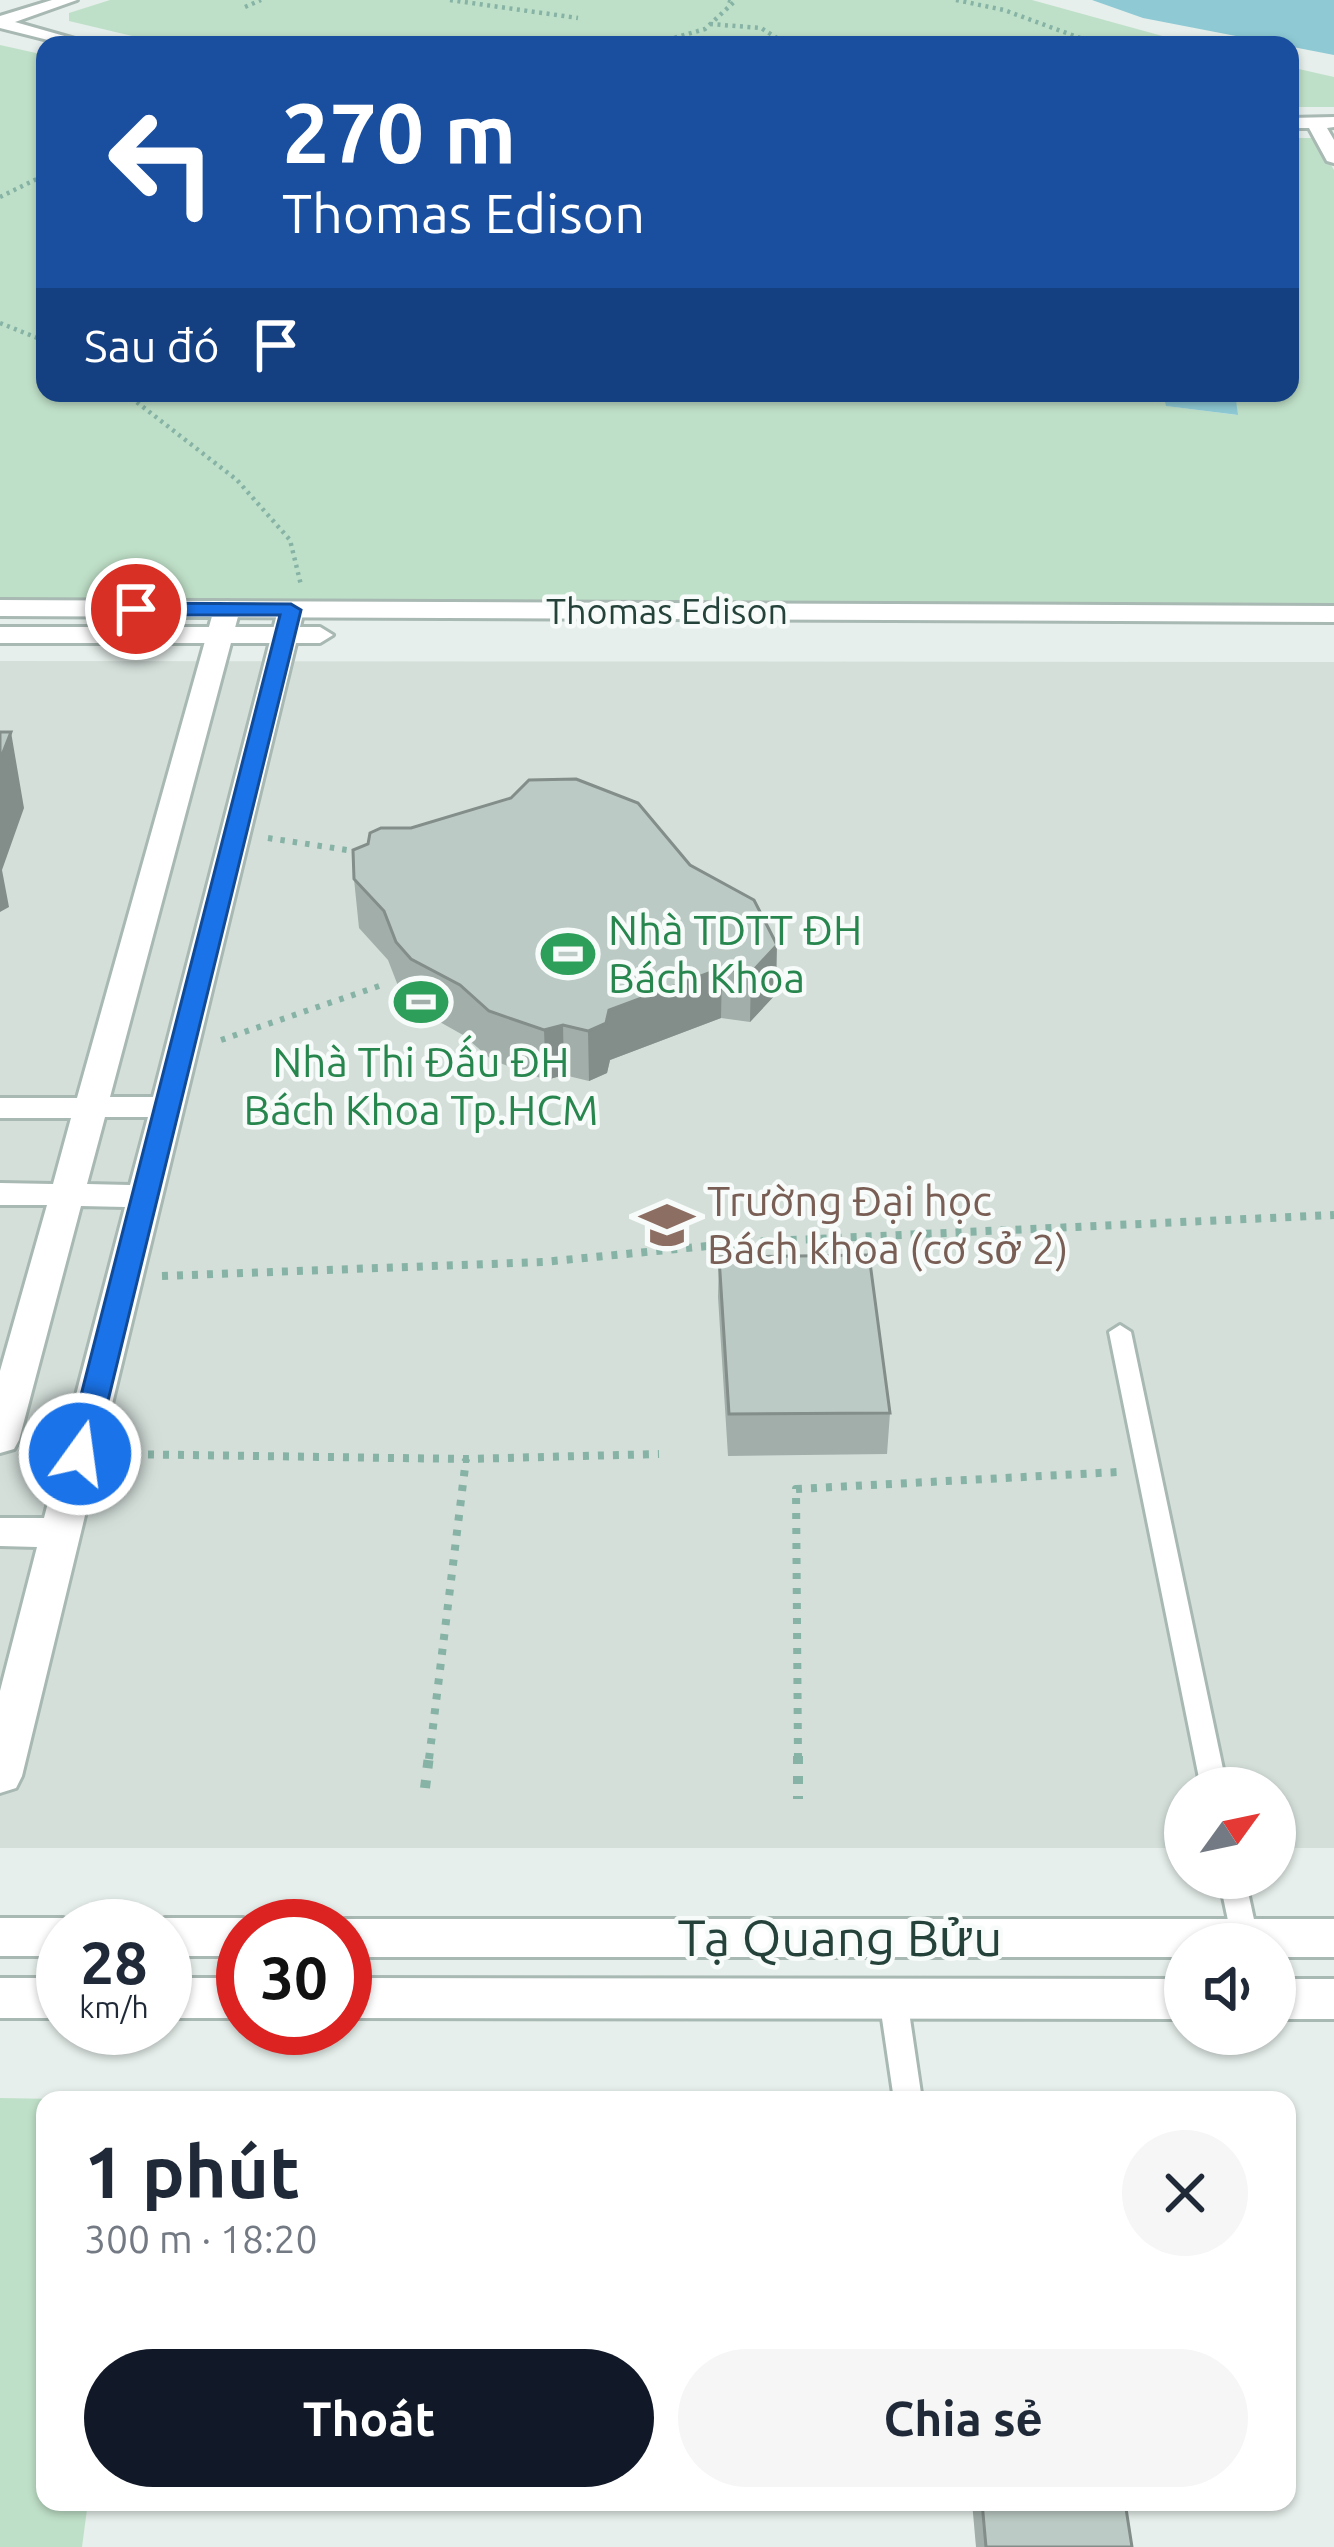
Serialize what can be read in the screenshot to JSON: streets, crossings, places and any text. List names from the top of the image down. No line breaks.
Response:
{"streets":{"street":["Thomas Edison","Tạ Quang Bửu"]},"places":{"sports":["Nhà TDTT ĐH Bách Khoa","Nhà Thi Đấu ĐH Bách Khoa Tp.HCM"],"school or university":["Trường Đại học Bách khoa (cơ sở 2)"]},"north":"top right","page":{"turn":["270 m","Thomas Edison"],"then":"Sau đó","speed":"28 km/h","limit":"30","heading":["1 phút","300 m · 18:20"],"buttons":["Thoát","Chia sẻ"]}}
